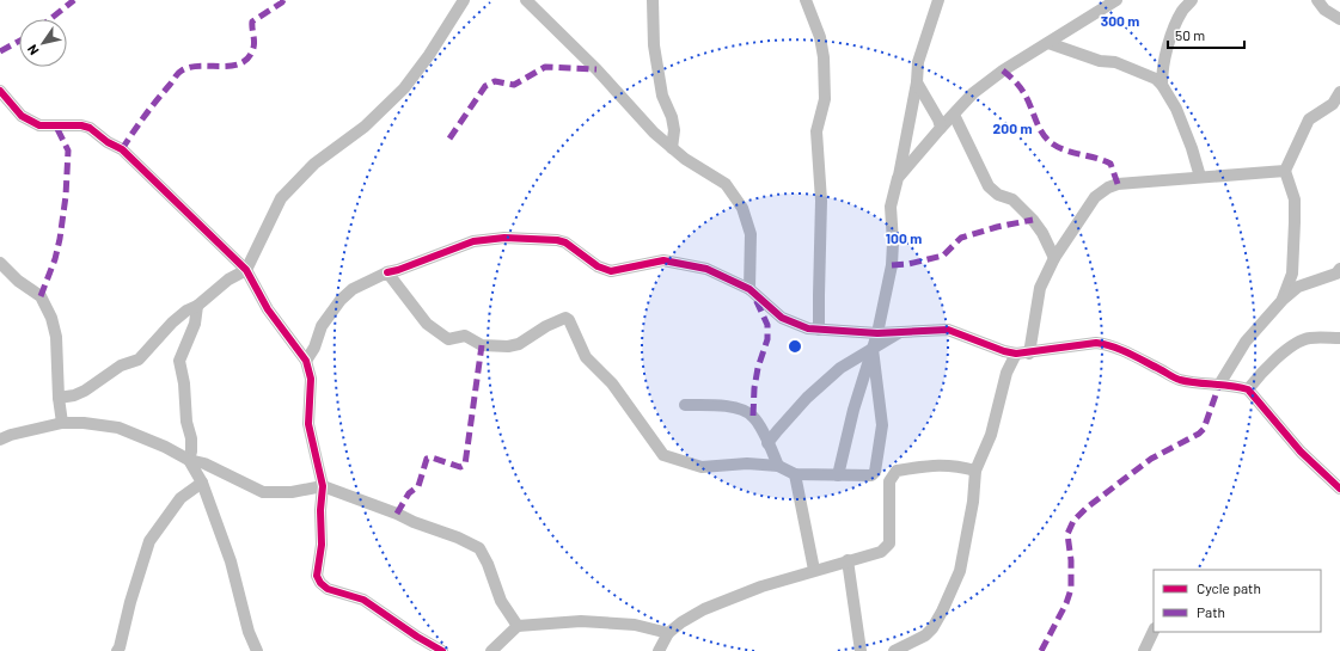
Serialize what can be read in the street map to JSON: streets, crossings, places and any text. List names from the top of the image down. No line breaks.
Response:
{"legend":["Cycle path","Path"],"scale_bar":"50 m","north":"bottom left","rings":["300 m","200 m","100 m"]}
